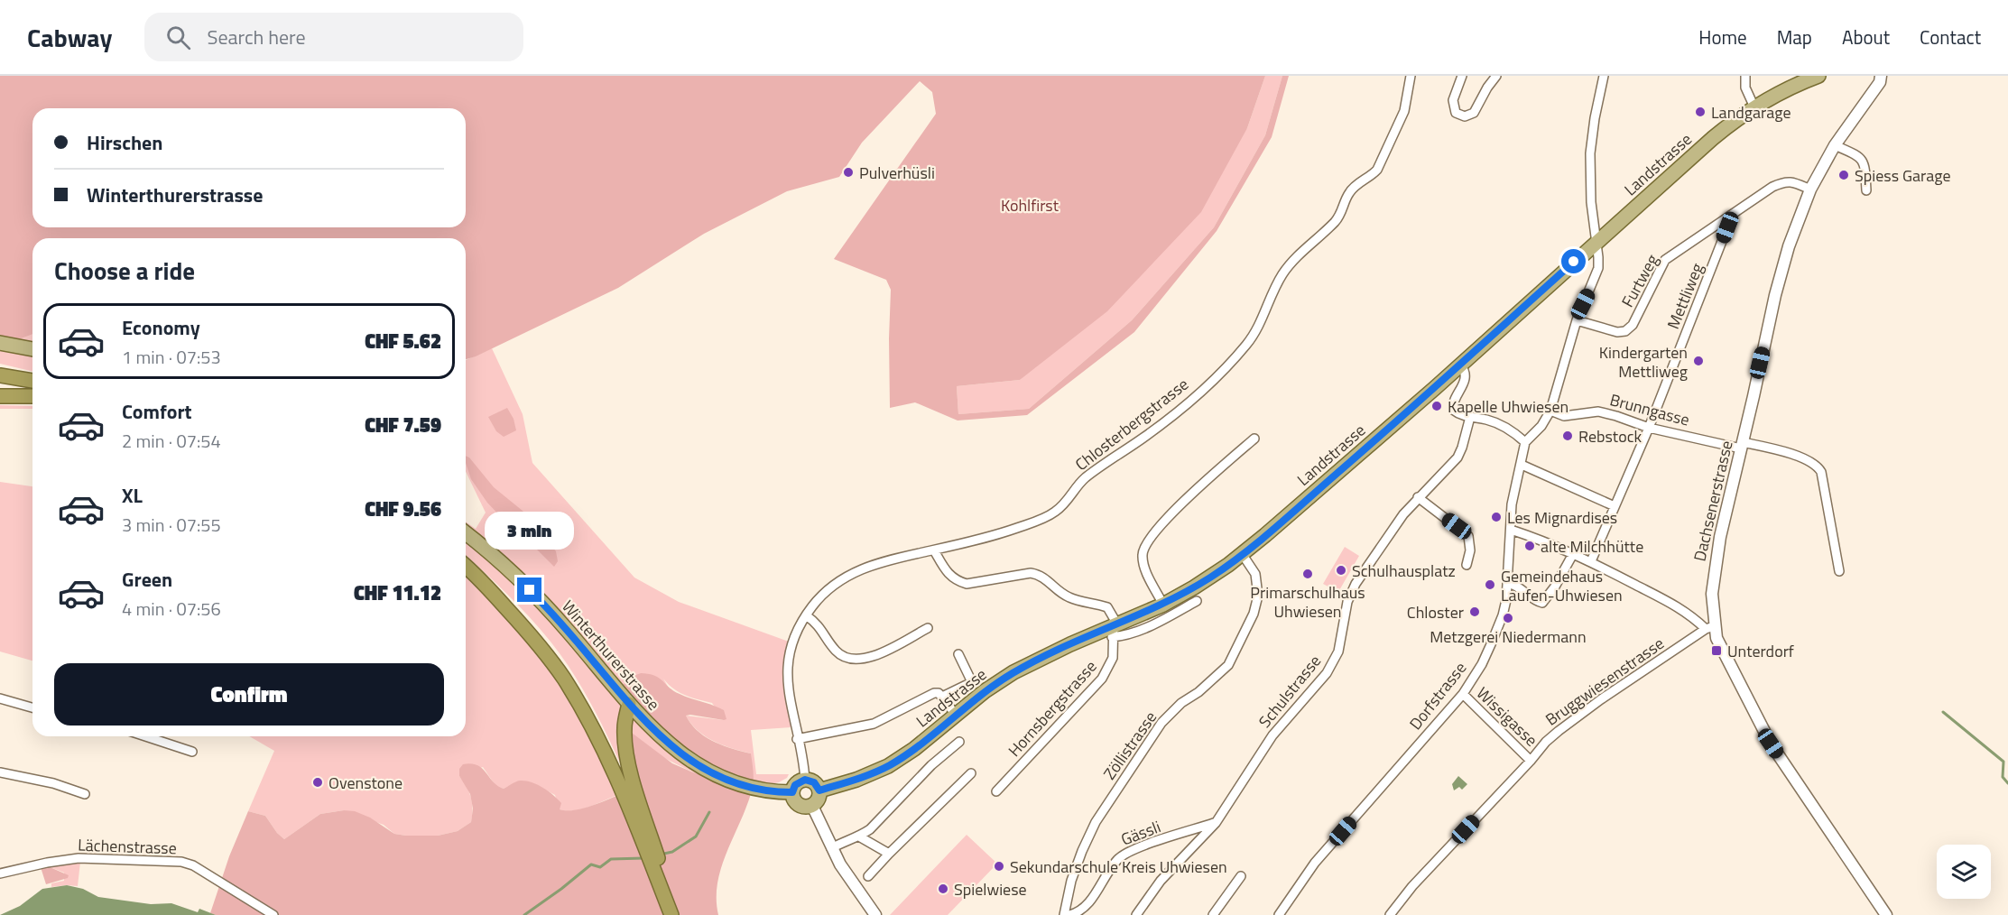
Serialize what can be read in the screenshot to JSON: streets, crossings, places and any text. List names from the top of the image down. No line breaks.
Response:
{"streets":{"main road":["Landstrasse","Winterthurerstrasse"],"street":["Furtweg","Mettliweg","Brunngasse","Chlosterbergstrasse","Dachsenerstrasse","Bruggwiesenstrasse","Schulstrasse","Dorfstrasse","Hornsbergstrasse","Wissigasse","Zöllistrasse","Gässli","Lächenstrasse"]},"crossings":[["Landstrasse","Chlosterbergstrasse"],["Landstrasse","Winterthurerstrasse"],["Landstrasse","Hornsbergstrasse"],["Landstrasse","Zöllistrasse"],["Furtweg","Mettliweg"],["Furtweg","Dachsenerstrasse"],["Mettliweg","Brunngasse"],["Brunngasse","Dachsenerstrasse"],["Chlosterbergstrasse","Winterthurerstrasse"],["Dachsenerstrasse","Bruggwiesenstrasse"],["Bruggwiesenstrasse","Wissigasse"],["Schulstrasse","Gässli"],["Dorfstrasse","Wissigasse"]],"parks":["Kohlfirst"],"places":{"other":["Landgarage","Pulverhüsli","Spiess Garage","Kindergarten Mettliweg","Kapelle Uhwiesen","Rebstock","Les Mignardises","alte Milchhütte","Schulhausplatz","Primarschulhaus Uhwiesen","Gemeindehaus Laufen-Uhwiesen","Chloster","Metzgerei Niedermann","Ovenstone","Sekundarschule Kreis Uhwiesen","Spielwiese"],"transit":["Unterdorf"]},"page":{"header":"Cabway","search":"Search here","nav":["Home","Map","About","Contact"],"banner":["Hirschen","Winterthurerstrasse"],"heading":"Choose a ride","list":[{"name":"Economy","note":"1 min · 07:53","value":"CHF 5.62"},{"name":"Comfort","note":"2 min · 07:54","value":"CHF 7.59"},{"name":"XL","note":"3 min · 07:55","value":"CHF 9.56"},{"name":"Green","note":"4 min · 07:56","value":"CHF 11.12"}],"bubble":"3 min","buttons":"Confirm"}}
